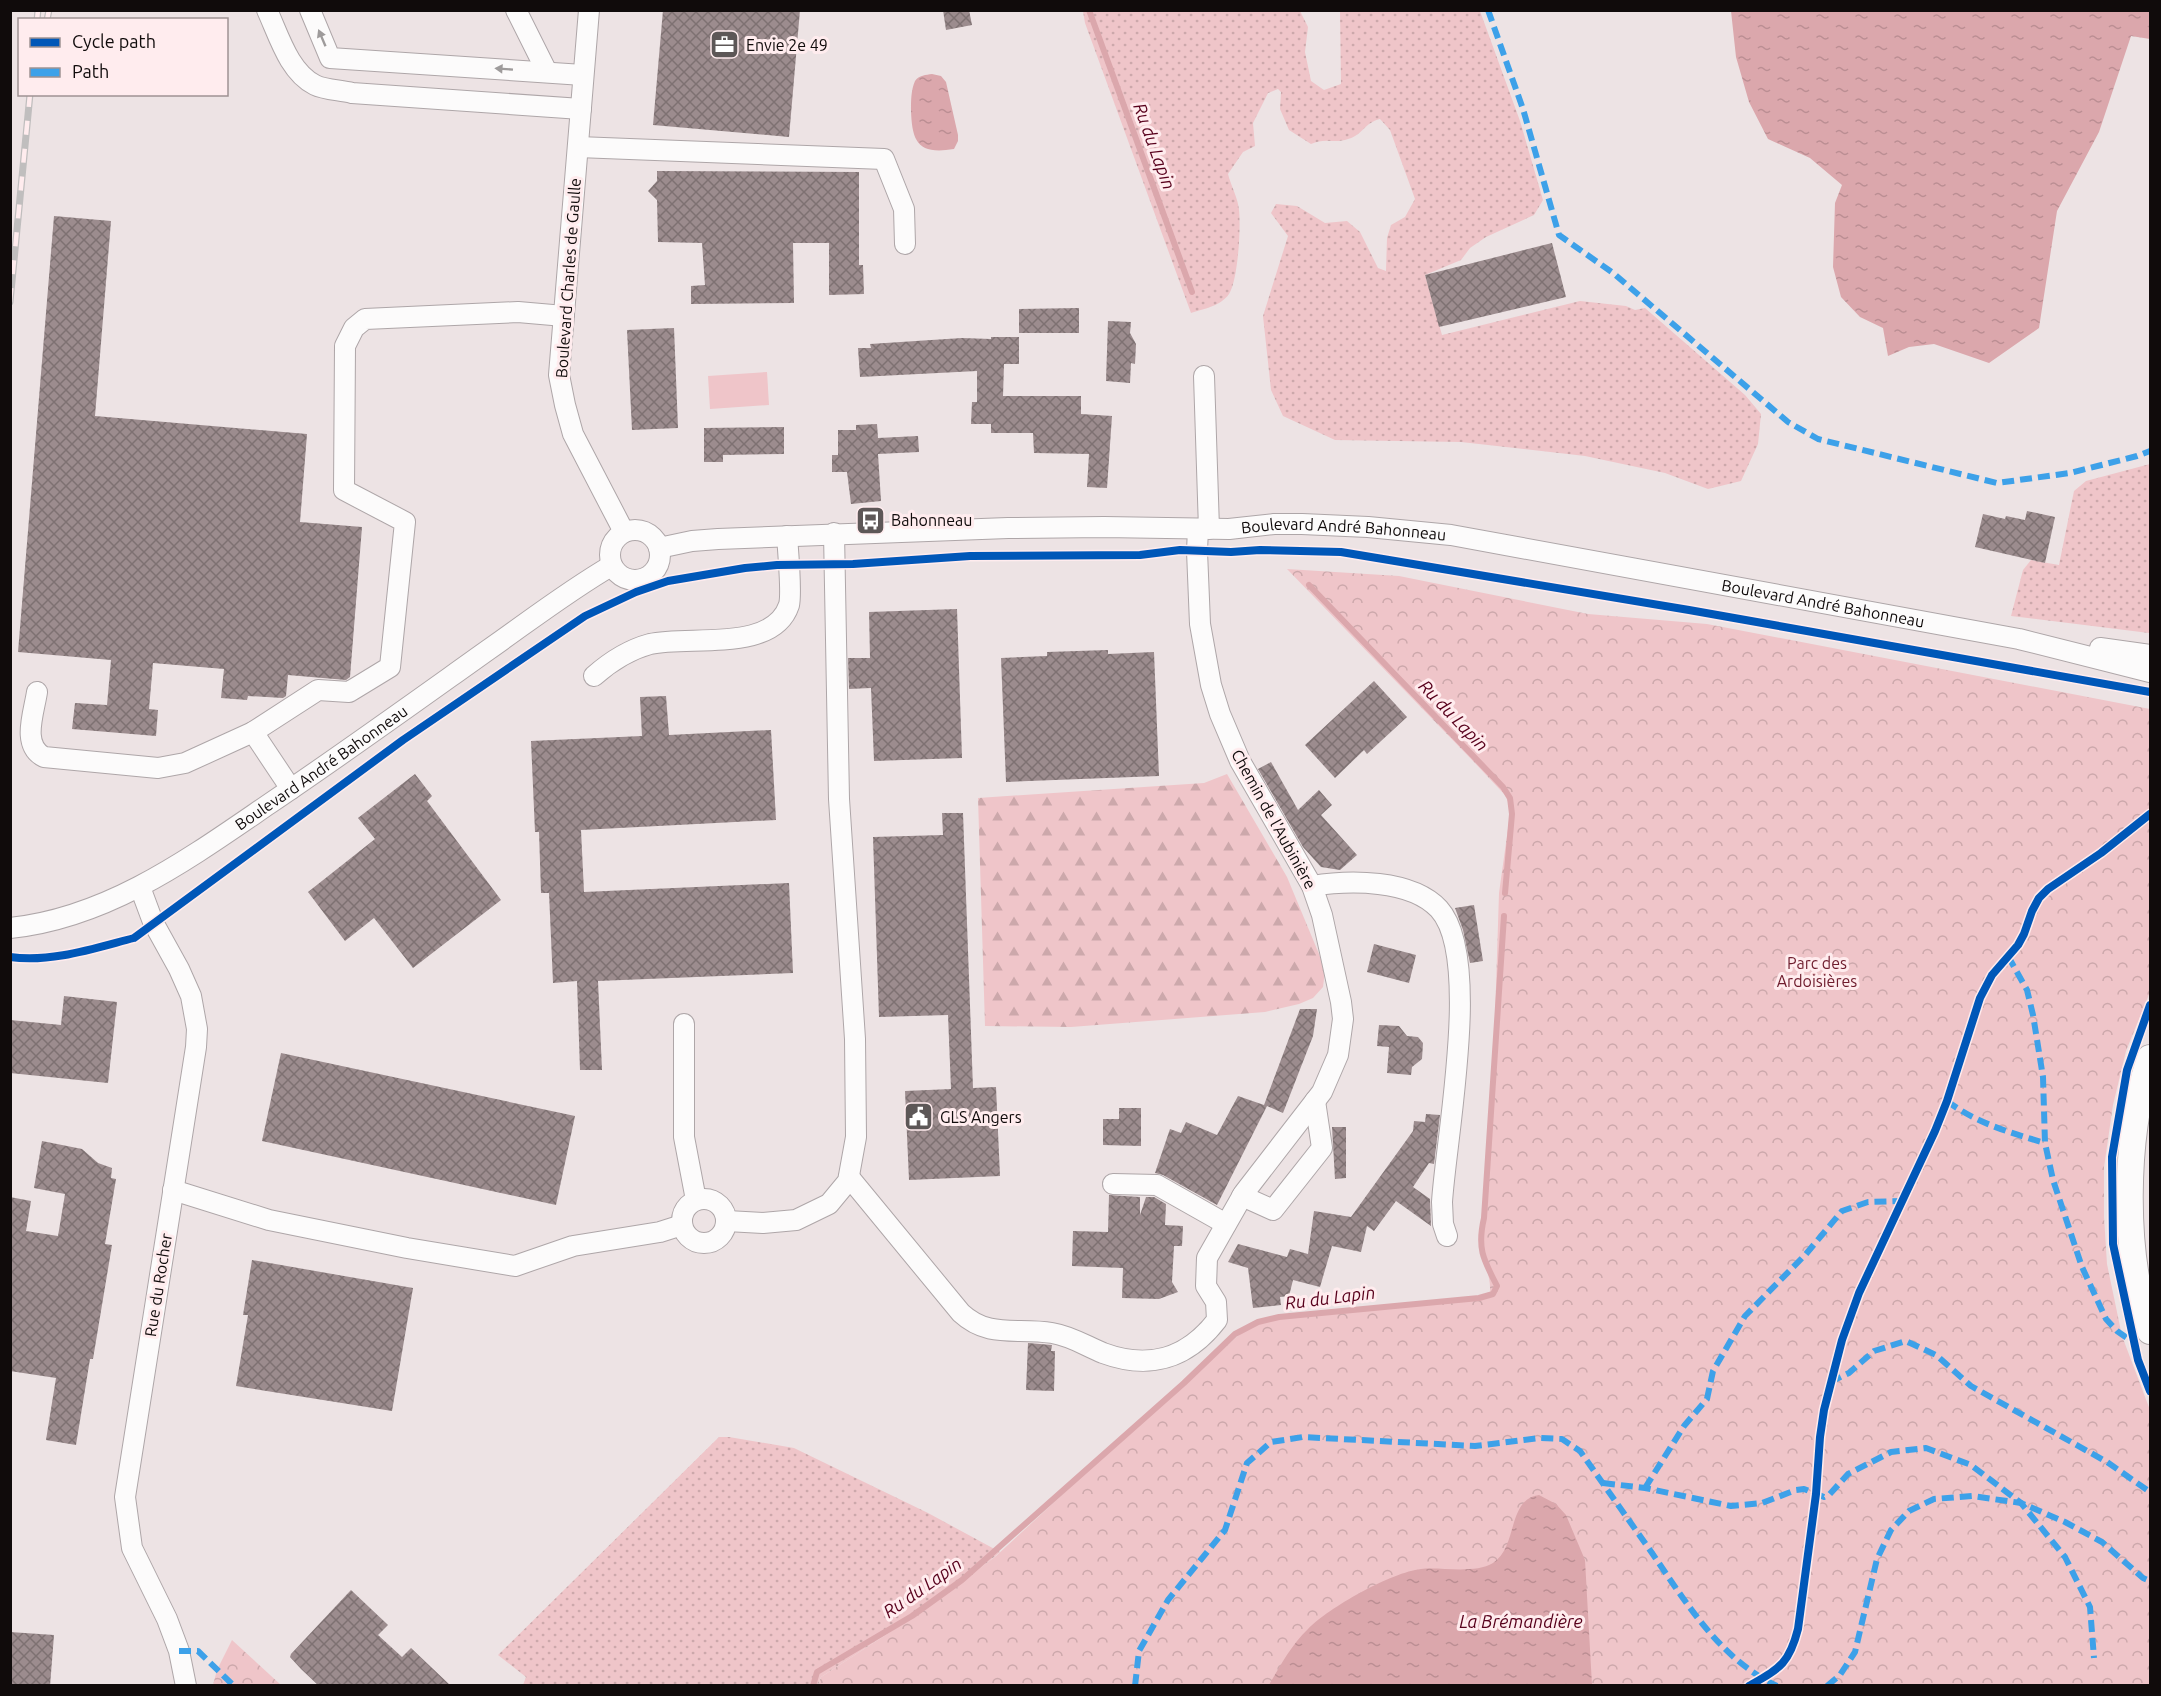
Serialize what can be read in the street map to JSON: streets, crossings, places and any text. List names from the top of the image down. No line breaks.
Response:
{"streets":{"street":["Boulevard Charles de Gaulle","Boulevard André Bahonneau","Chemin de l'Aubinière","Rue du Rocher"]},"crossings":[["Boulevard Charles de Gaulle","Boulevard André Bahonneau"],["Boulevard André Bahonneau","Chemin de l'Aubinière"],["Boulevard André Bahonneau","Rue du Rocher"]],"water":["Ru du Lapin","La Brémandière"],"parks":["Parc des Ardoisières"],"places":{"office":["Envie 2e 49"],"bus stop":["Bahonneau"],"public building":["GLS Angers"]},"legend":["Cycle path","Path"]}
